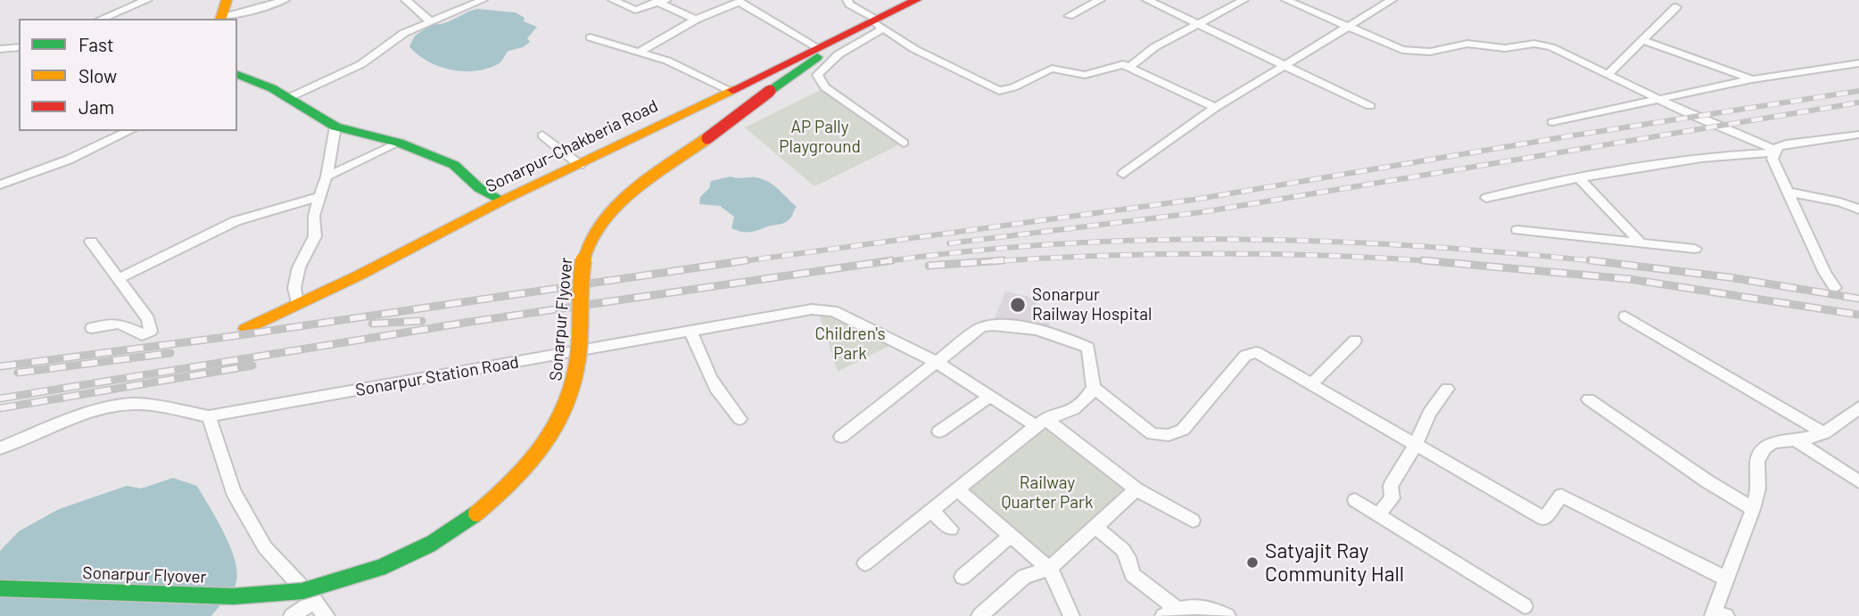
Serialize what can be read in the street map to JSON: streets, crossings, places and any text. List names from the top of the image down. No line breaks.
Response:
{"streets":{"main road":["Sonarpur-Chakberia Road","Sonarpur Flyover"],"street":["Sonarpur Station Road"]},"crossings":[["Sonarpur-Chakberia Road","Sonarpur Flyover"]],"parks":["AP Pally Playground","Children's Park","Railway Quarter Park"],"places":["Sonarpur Railway Hospital","Satyajit Ray Community Hall"],"legend":["Fast","Slow","Jam"]}
